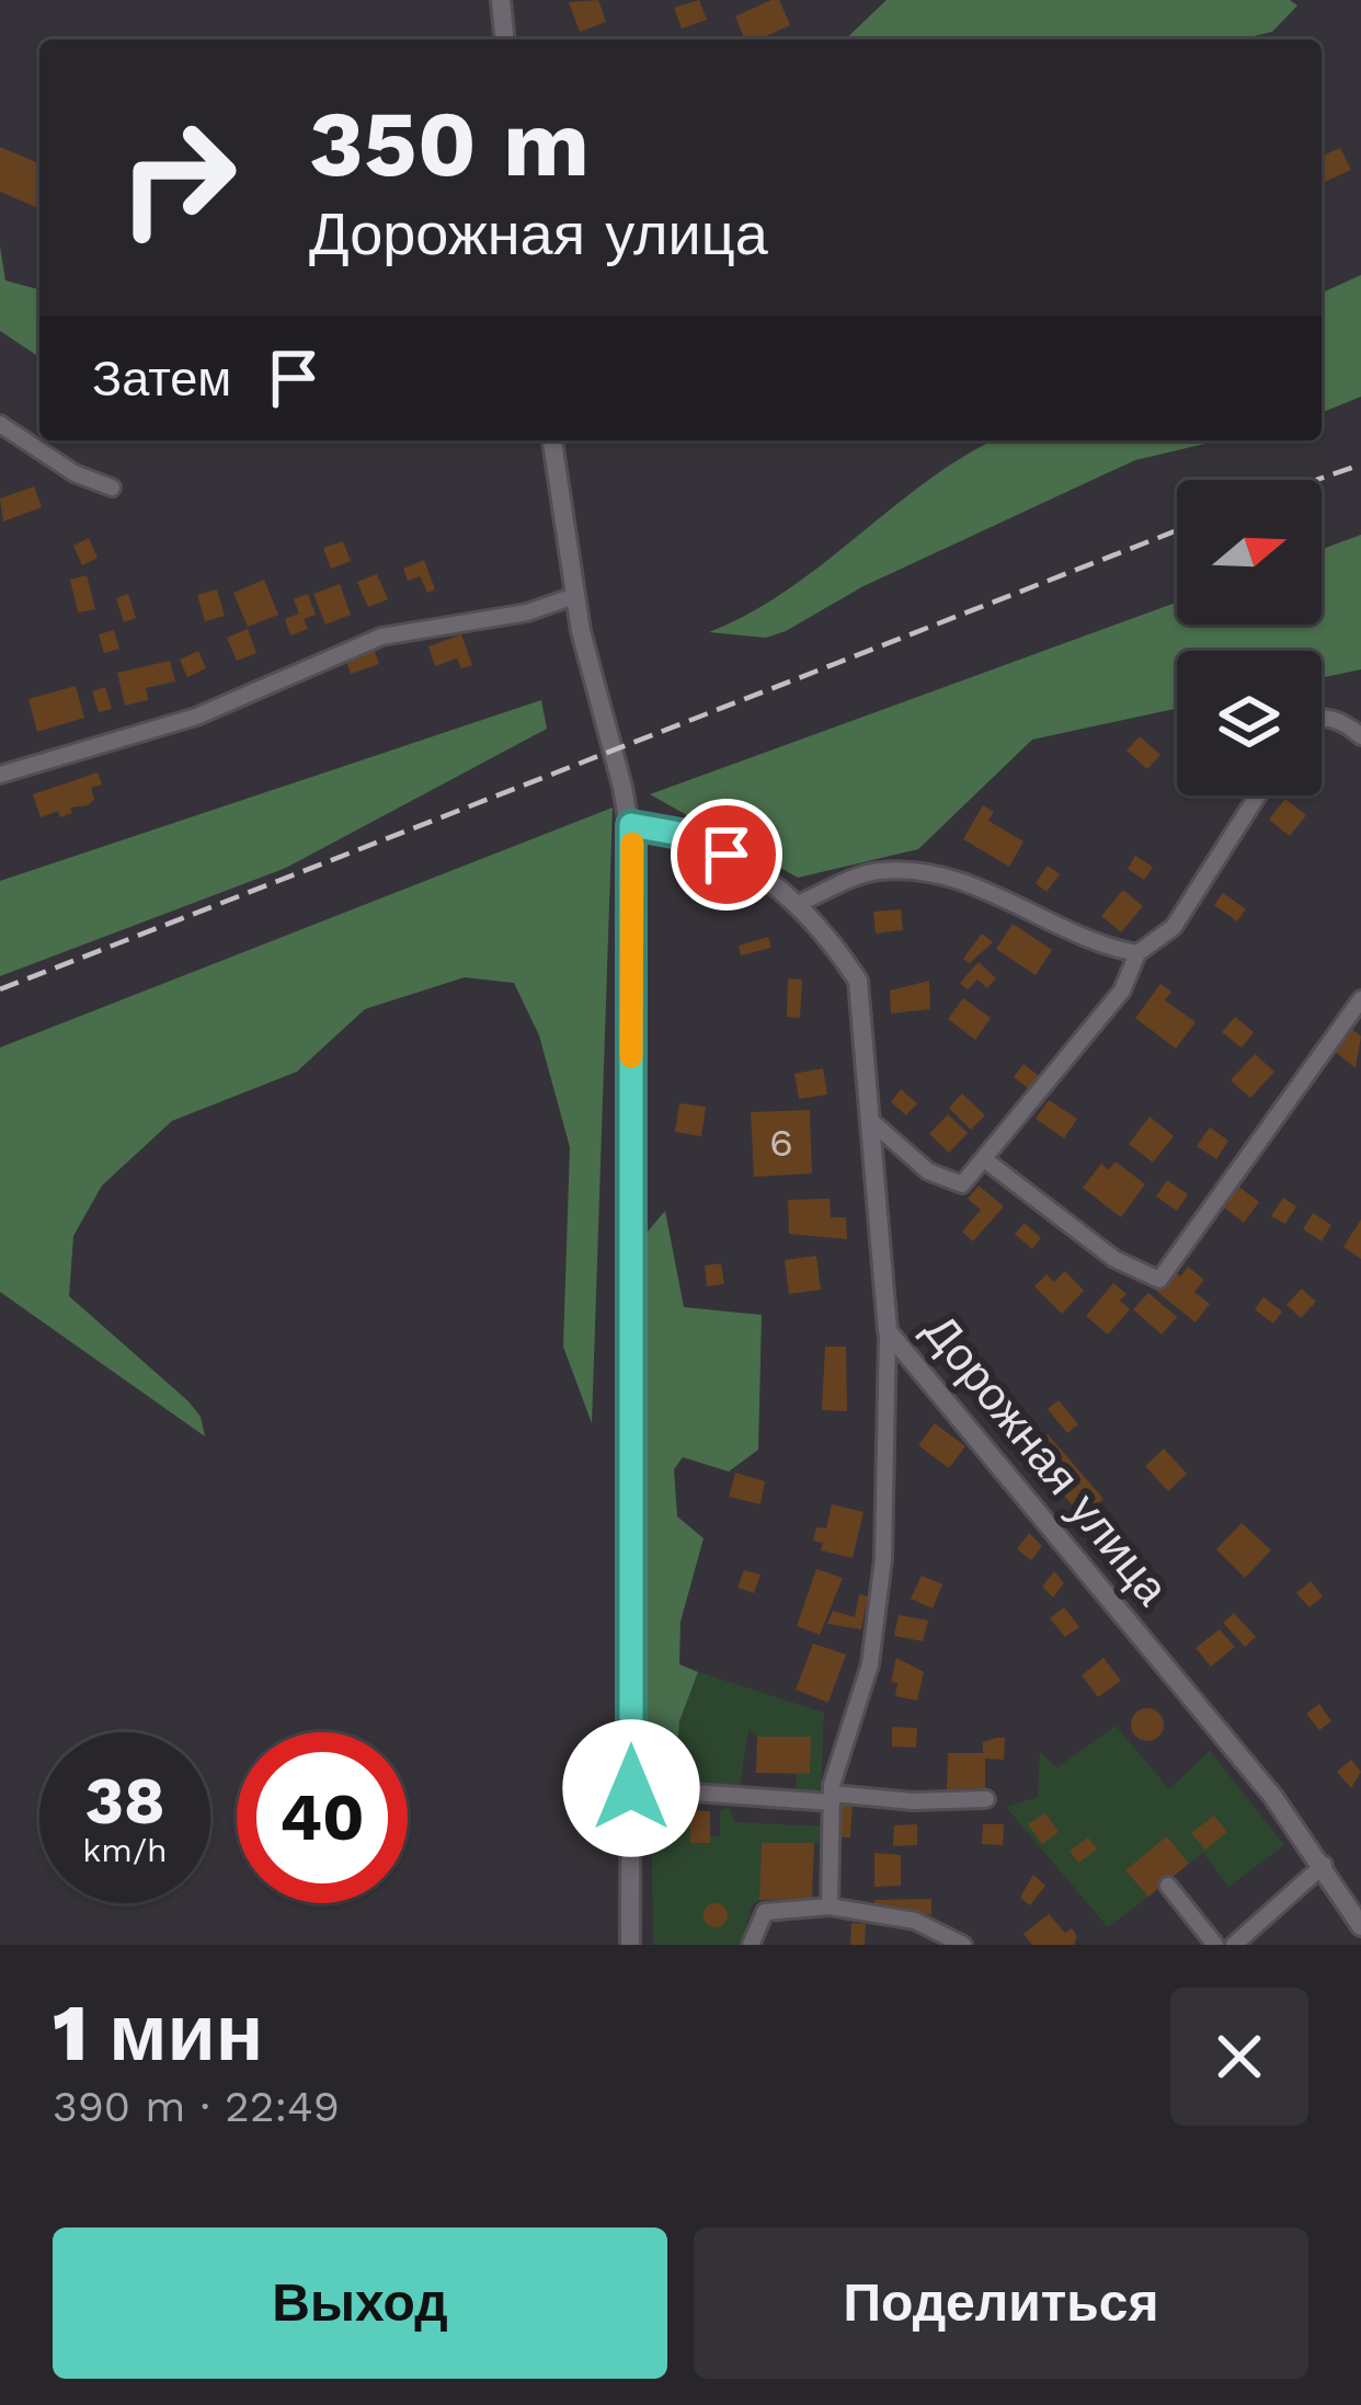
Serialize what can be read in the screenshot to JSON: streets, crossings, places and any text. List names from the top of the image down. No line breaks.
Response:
{"streets":{"street":["Дорожная улица"]},"house_numbers":["6"],"north":"right","page":{"turn":["350 m","Дорожная улица"],"then":"Затем","speed":"38 km/h","limit":"40","heading":["1 мин","390 m · 22:49"],"buttons":["Выход","Поделиться"]}}
